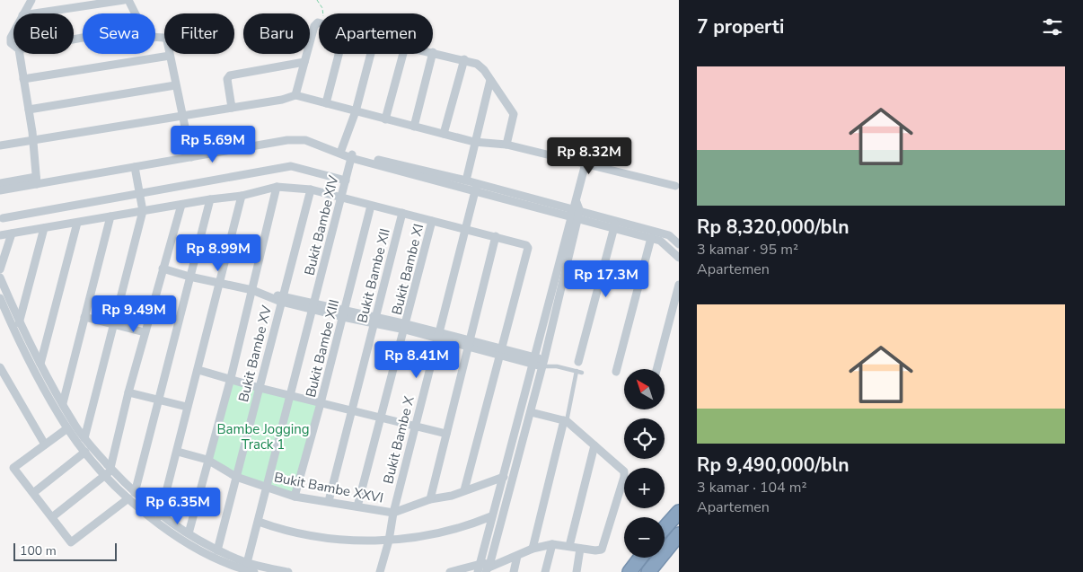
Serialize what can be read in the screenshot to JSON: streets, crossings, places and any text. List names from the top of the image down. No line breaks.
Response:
{"streets":{"street":["Bukit Bambe XIV","Bukit Bambe XI","Bukit Bambe XII","Bukit Bambe XIII","Bukit Bambe XV","Bukit Bambe X","Bukit Bambe XXVI"]},"crossings":[["Bukit Bambe XIV","Bukit Bambe XXVI"],["Bukit Bambe XI","Bukit Bambe XXVI"],["Bukit Bambe XII","Bukit Bambe XXVI"],["Bukit Bambe XIII","Bukit Bambe XXVI"],["Bukit Bambe XV","Bukit Bambe XXVI"],["Bukit Bambe X","Bukit Bambe XXVI"]],"parks":["Bambe Jogging Track 1"],"scale_bar":"100 m","north":"top left","page":{"heading":"7 properti","chip":["Beli","Sewa","Filter","Baru","Apartemen"],"list":[{"name":"Rp 8,320,000/bln","note":"3 kamar · 95 m² · Apartemen"},{"name":"Rp 9,490,000/bln","note":"3 kamar · 104 m² · Apartemen"}],"price":["Rp 5.69M","Rp 8.32M","Rp 8.99M","Rp 17.3M","Rp 9.49M","Rp 8.41M","Rp 6.35M"],"map_buttons":["+","−"],"scale":"100 m"}}
